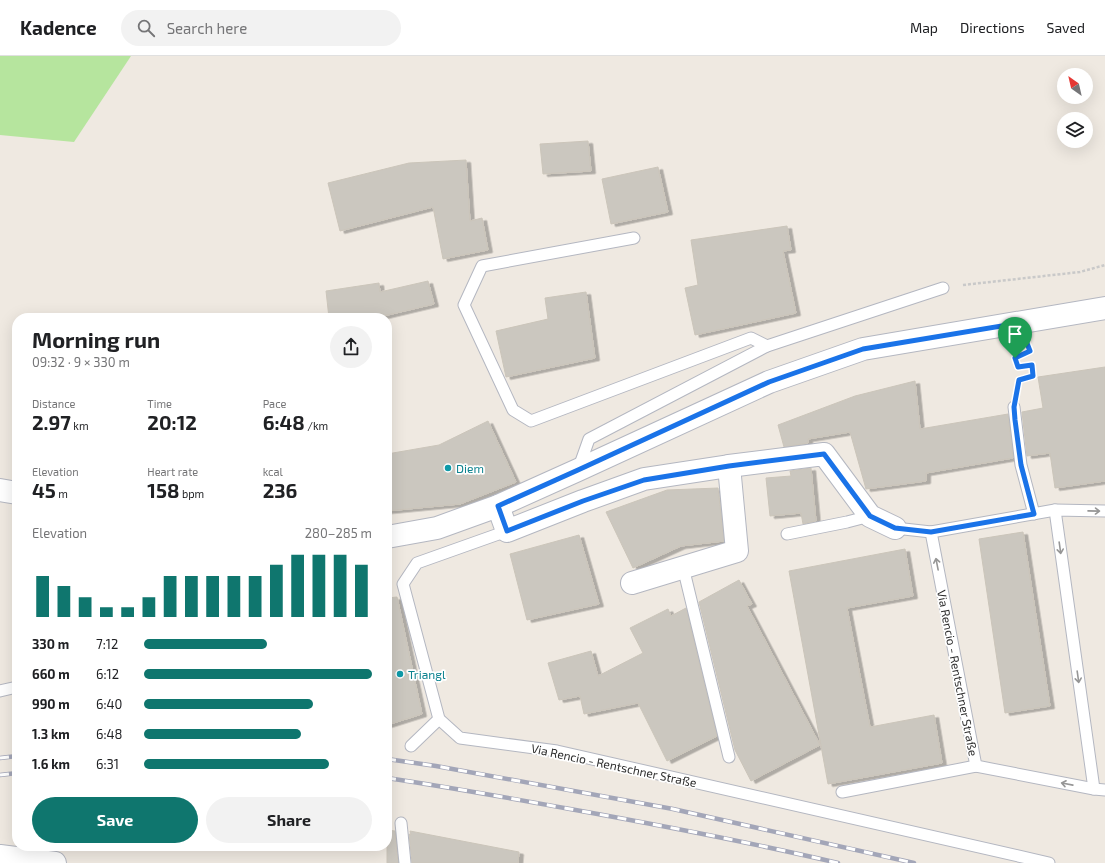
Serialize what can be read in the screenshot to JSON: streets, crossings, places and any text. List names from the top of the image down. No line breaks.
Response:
{"streets":{"lane":["Via Rencio - Rentschner Straße"]},"places":["Diem","Triangl"],"north":"top left","page":{"header":"Kadence","search":"Search here","nav":["Map","Directions","Saved"],"heading":["Morning run","09:32 · 9 × 330 m"],"stats":[["Distance","2.97 km"],["Time","20:12"],["Pace","6:48 /km"],["Elevation","45 m"],["Heart rate","158 bpm"],["kcal","236"]],"chart":["Elevation","280–285 m"],"list":[{"name":"330 m","note":"7:12"},{"name":"660 m","note":"6:12"},{"name":"990 m","note":"6:40"},{"name":"1.3 km","note":"6:48"},{"name":"1.6 km","note":"6:31"}],"buttons":["Save","Share"]}}
